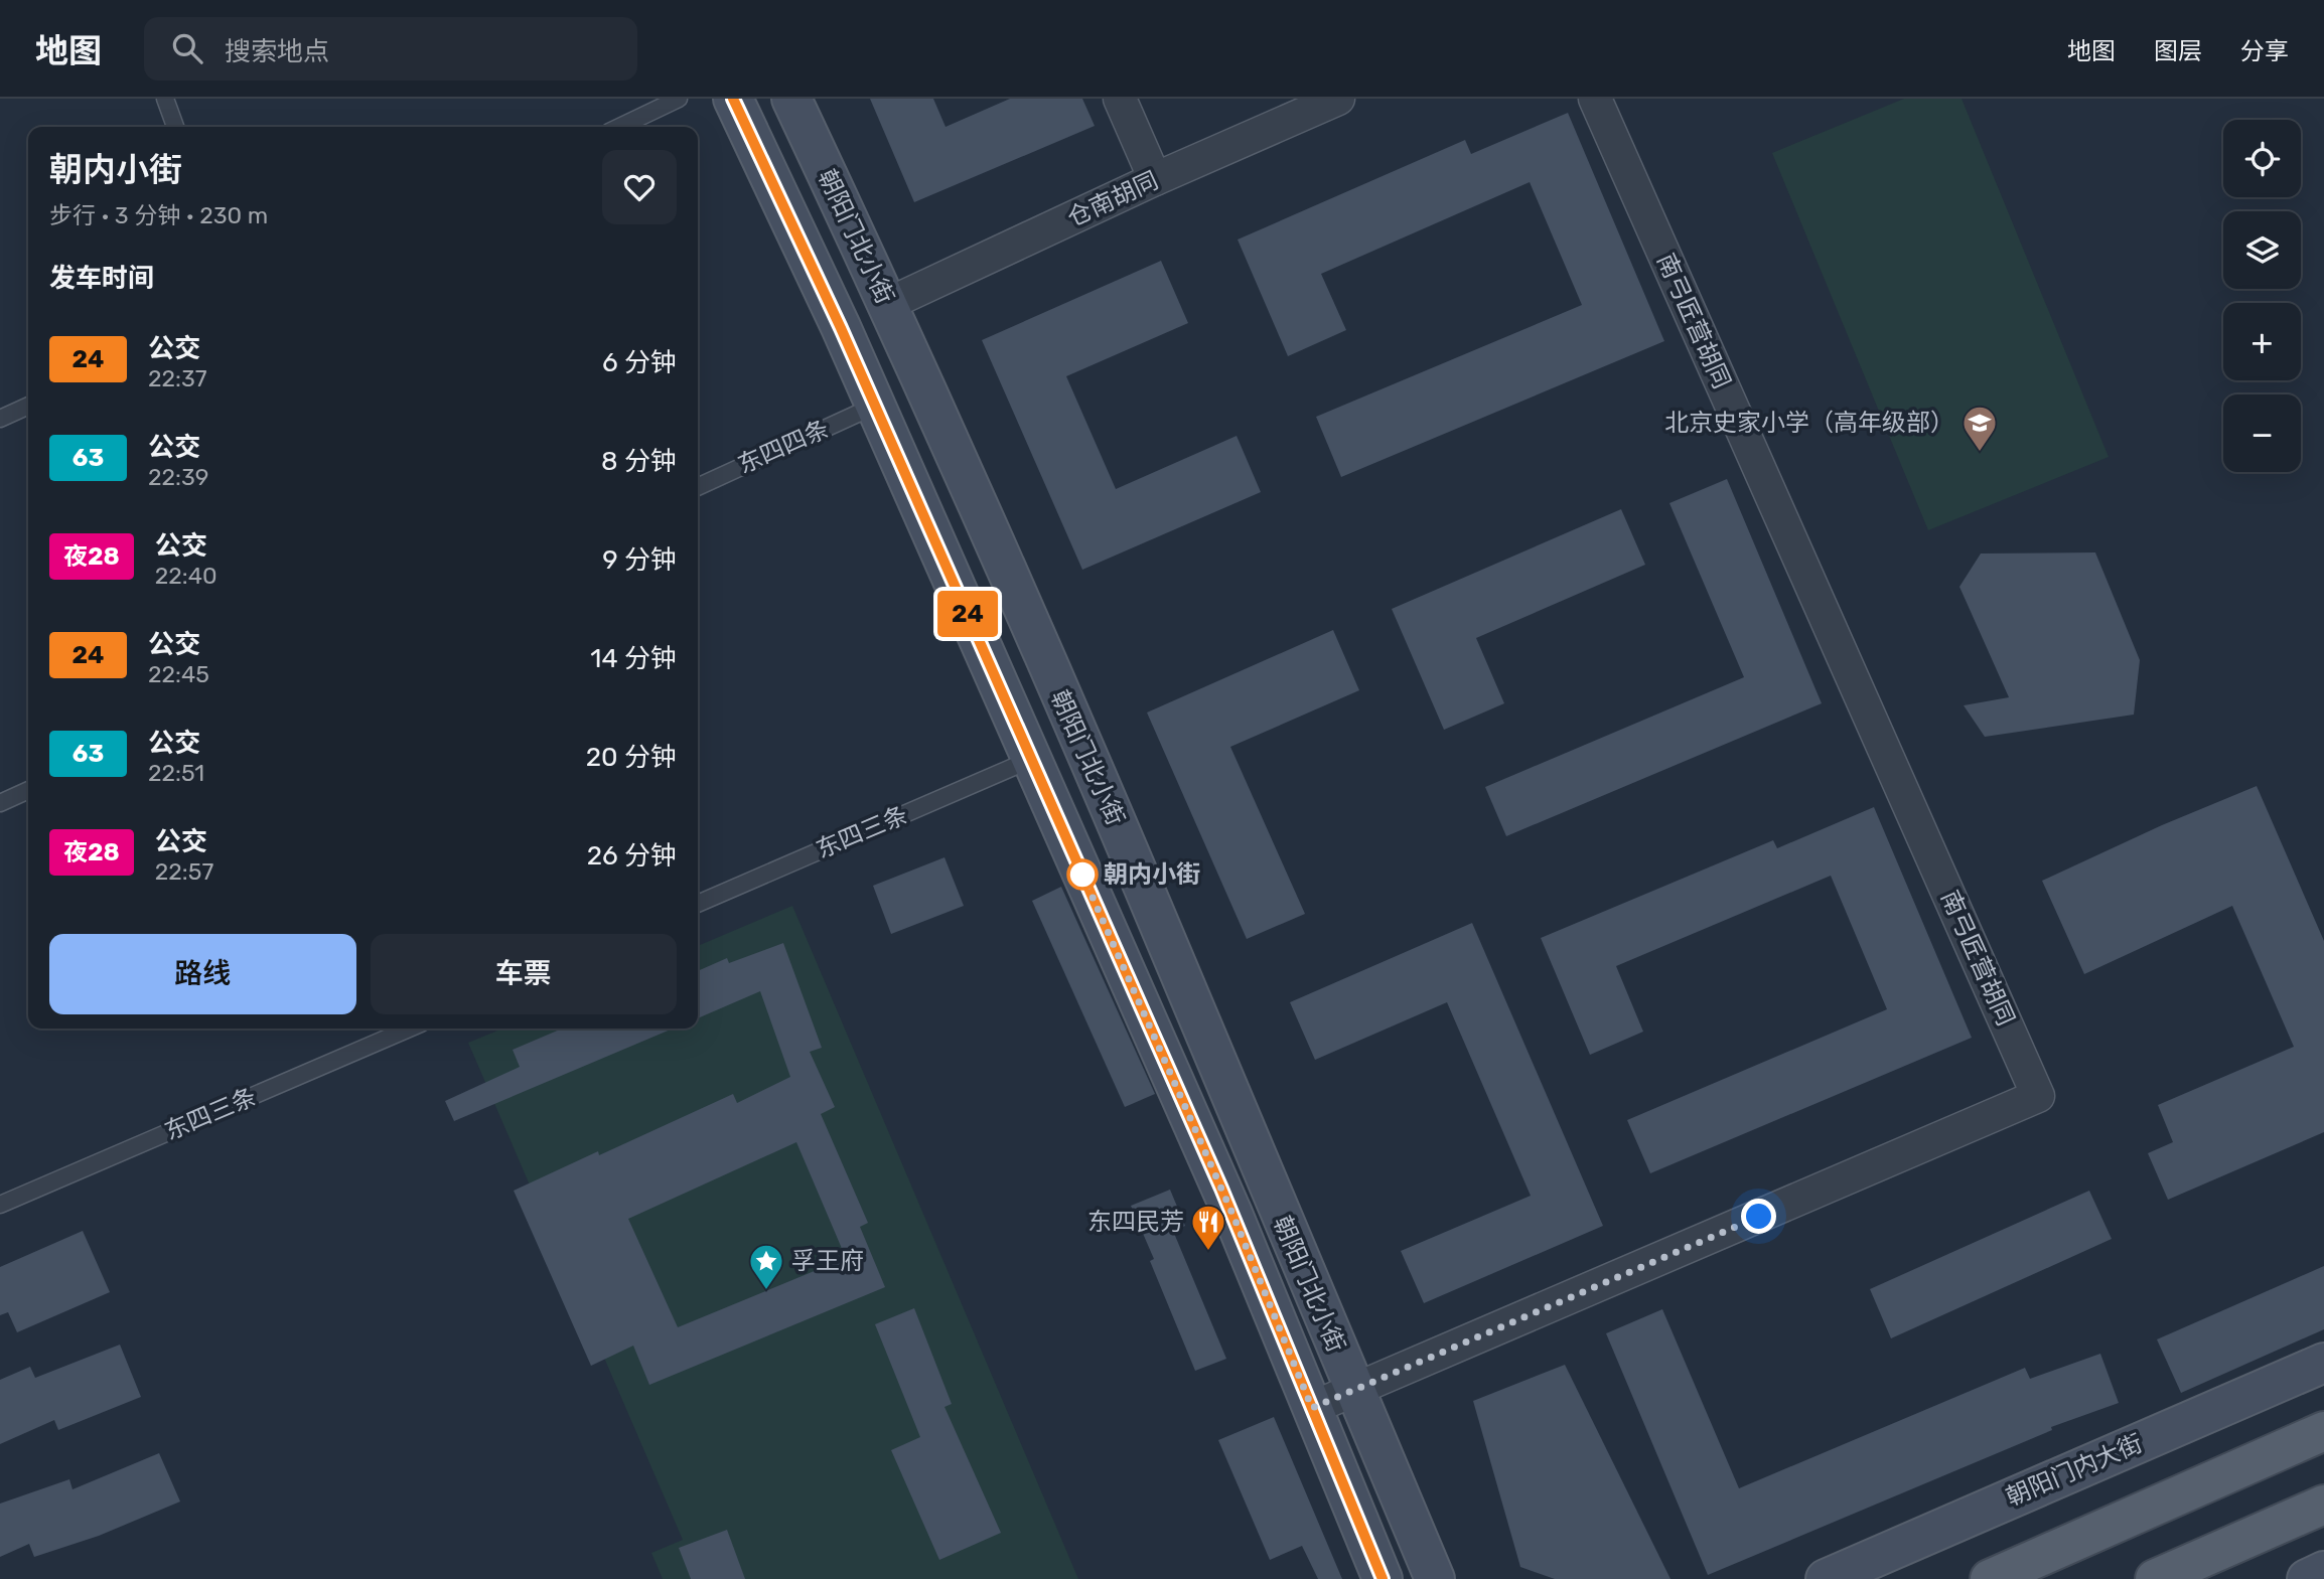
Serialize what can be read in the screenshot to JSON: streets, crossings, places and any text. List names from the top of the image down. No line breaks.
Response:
{"streets":{"main road":["朝阳门北小街","朝阳门内大街"],"street":["仓南胡同","南弓匠营胡同"],"lane":["东四四条","东四三条"]},"crossings":[["仓南胡同","朝阳门北小街"],["朝阳门北小街","南弓匠营胡同"],["朝阳门北小街","东四四条"],["朝阳门北小街","东四三条"]],"places":{"school or university":["北京史家小学（高年级部）"],"other":["朝内小街"],"restaurant":["东四民芳"],"place":["孚王府"]},"lines":["bus line 24"],"page":{"header":"地图","search":"搜索地点","nav":["地图","图层","分享"],"on_map":"24","map_buttons":["+","−"],"heading":[["朝内小街","步行 · 3 分钟 · 230 m"],"发车时间"],"list":[{"mark":"24","name":"公交","note":"22:37","value":"6 分钟"},{"mark":"63","name":"公交","note":"22:39","value":"8 分钟"},{"mark":"夜28","name":"公交","note":"22:40","value":"9 分钟"},{"mark":"24","name":"公交","note":"22:45","value":"14 分钟"},{"mark":"63","name":"公交","note":"22:51","value":"20 分钟"},{"mark":"夜28","name":"公交","note":"22:57","value":"26 分钟"}],"buttons":["路线","车票"]}}
